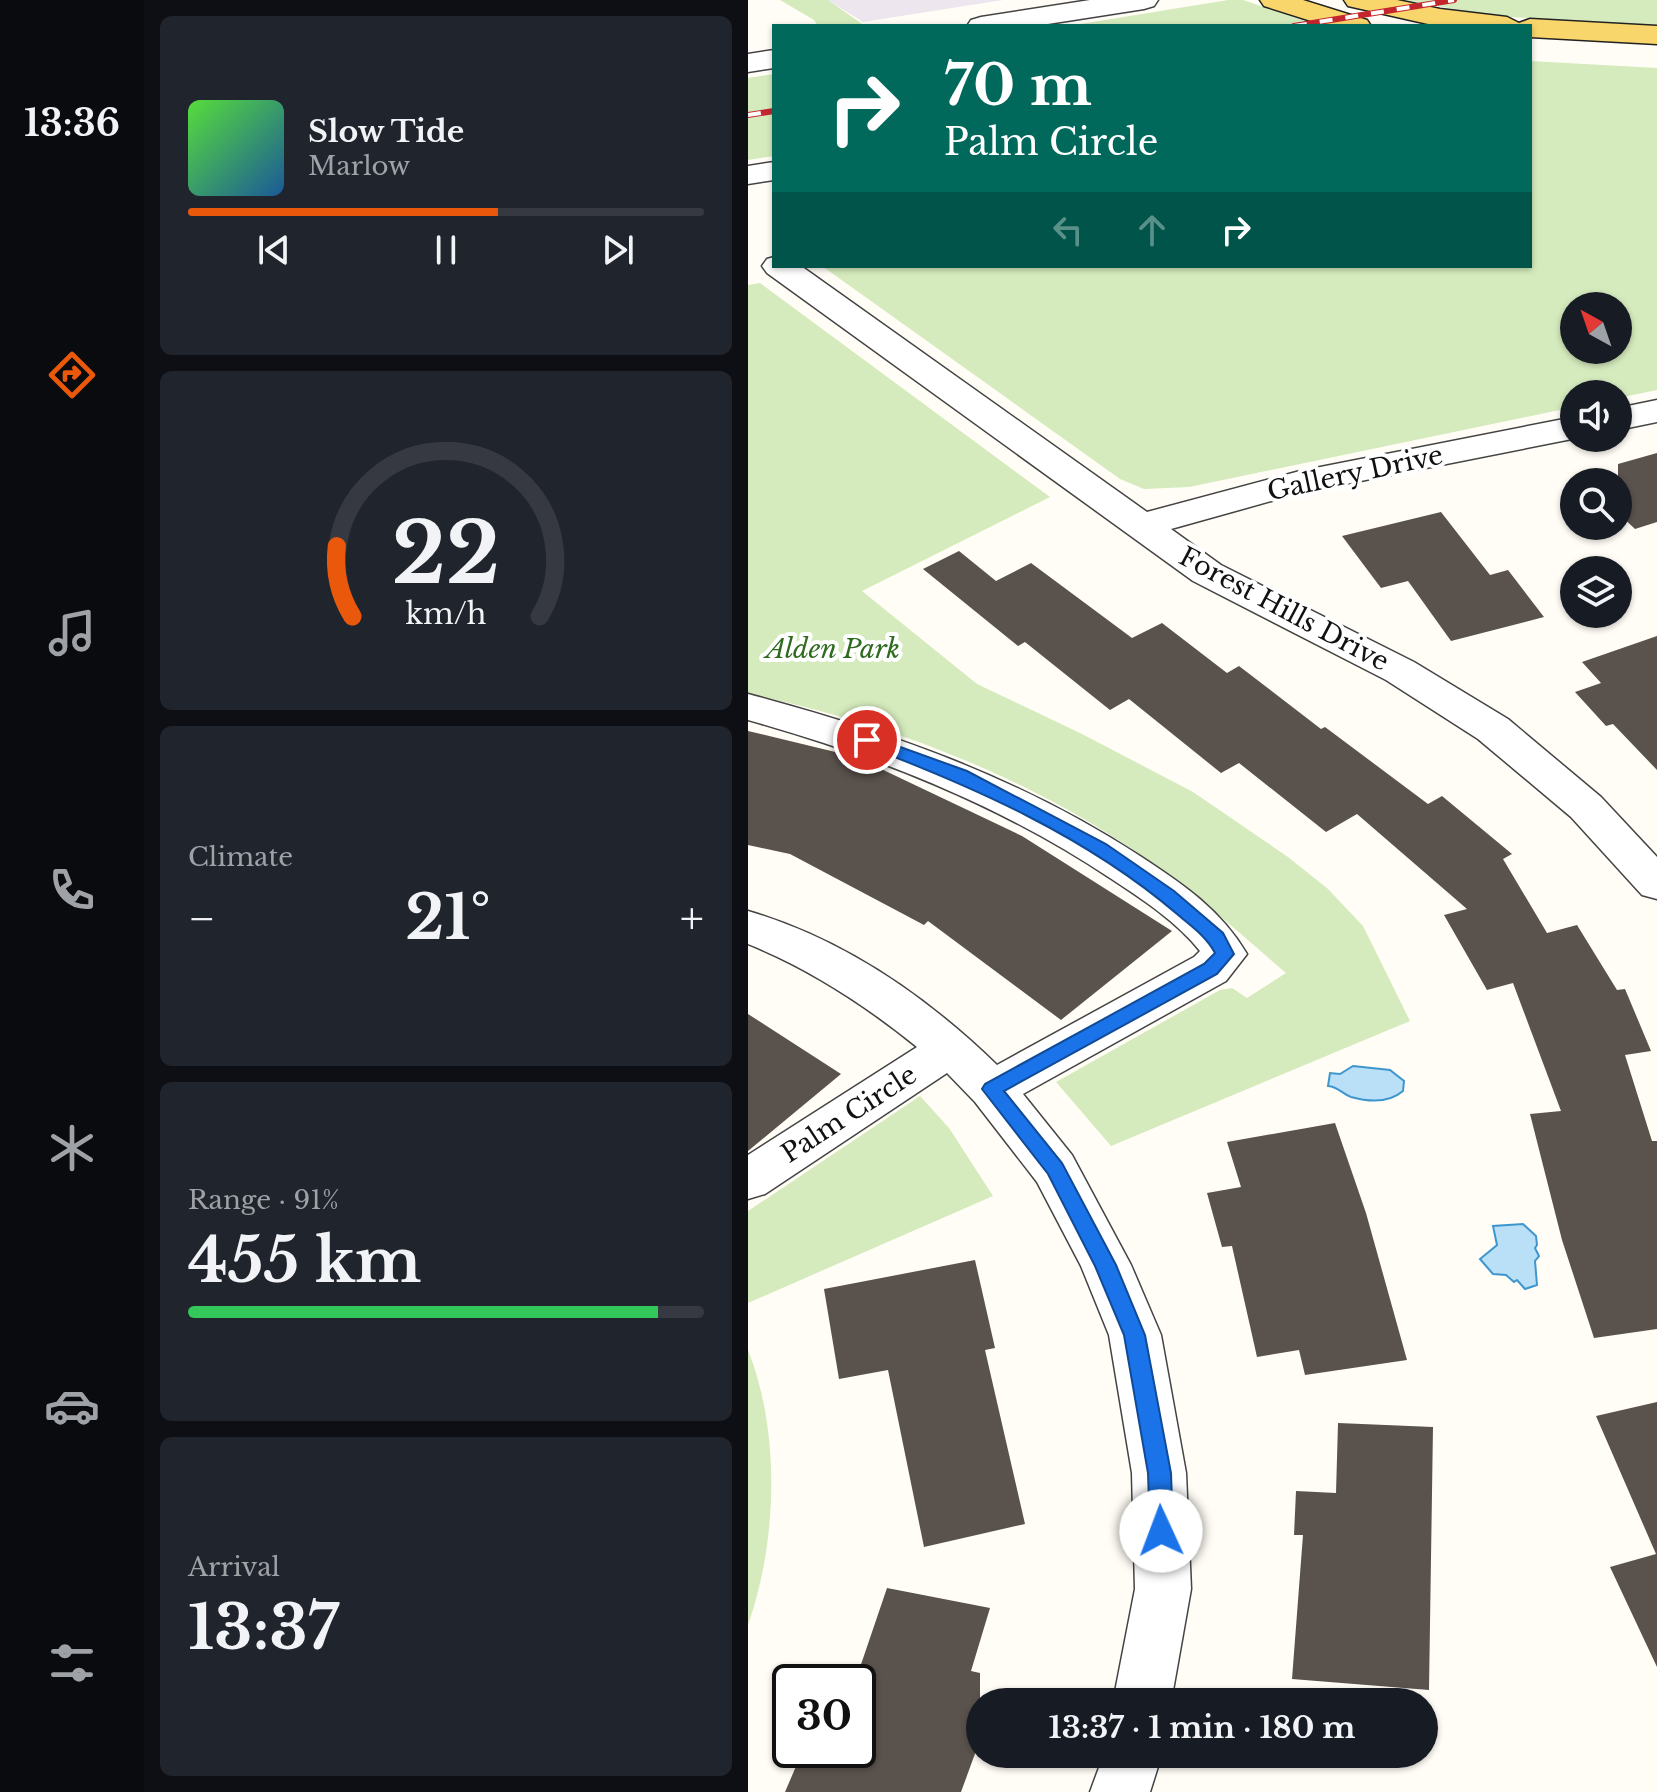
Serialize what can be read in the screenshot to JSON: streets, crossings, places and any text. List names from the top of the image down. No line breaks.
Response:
{"streets":{"street":["Gallery Drive","Forest Hills Drive","Palm Circle"]},"crossings":[["Gallery Drive","Forest Hills Drive"]],"parks":["Alden Park"],"north":"top left","page":{"tabs":"13:36","turn":["70 m","Palm Circle"],"song":["Slow Tide","Marlow"],"tile":["Climate",["Range · 91%","455 km"],["Arrival","13:37"]],"heat":["−","21°","+"],"limit":"30","trip":"13:37 · 1 min · 180 m","gauge":["22","km/h"]}}
